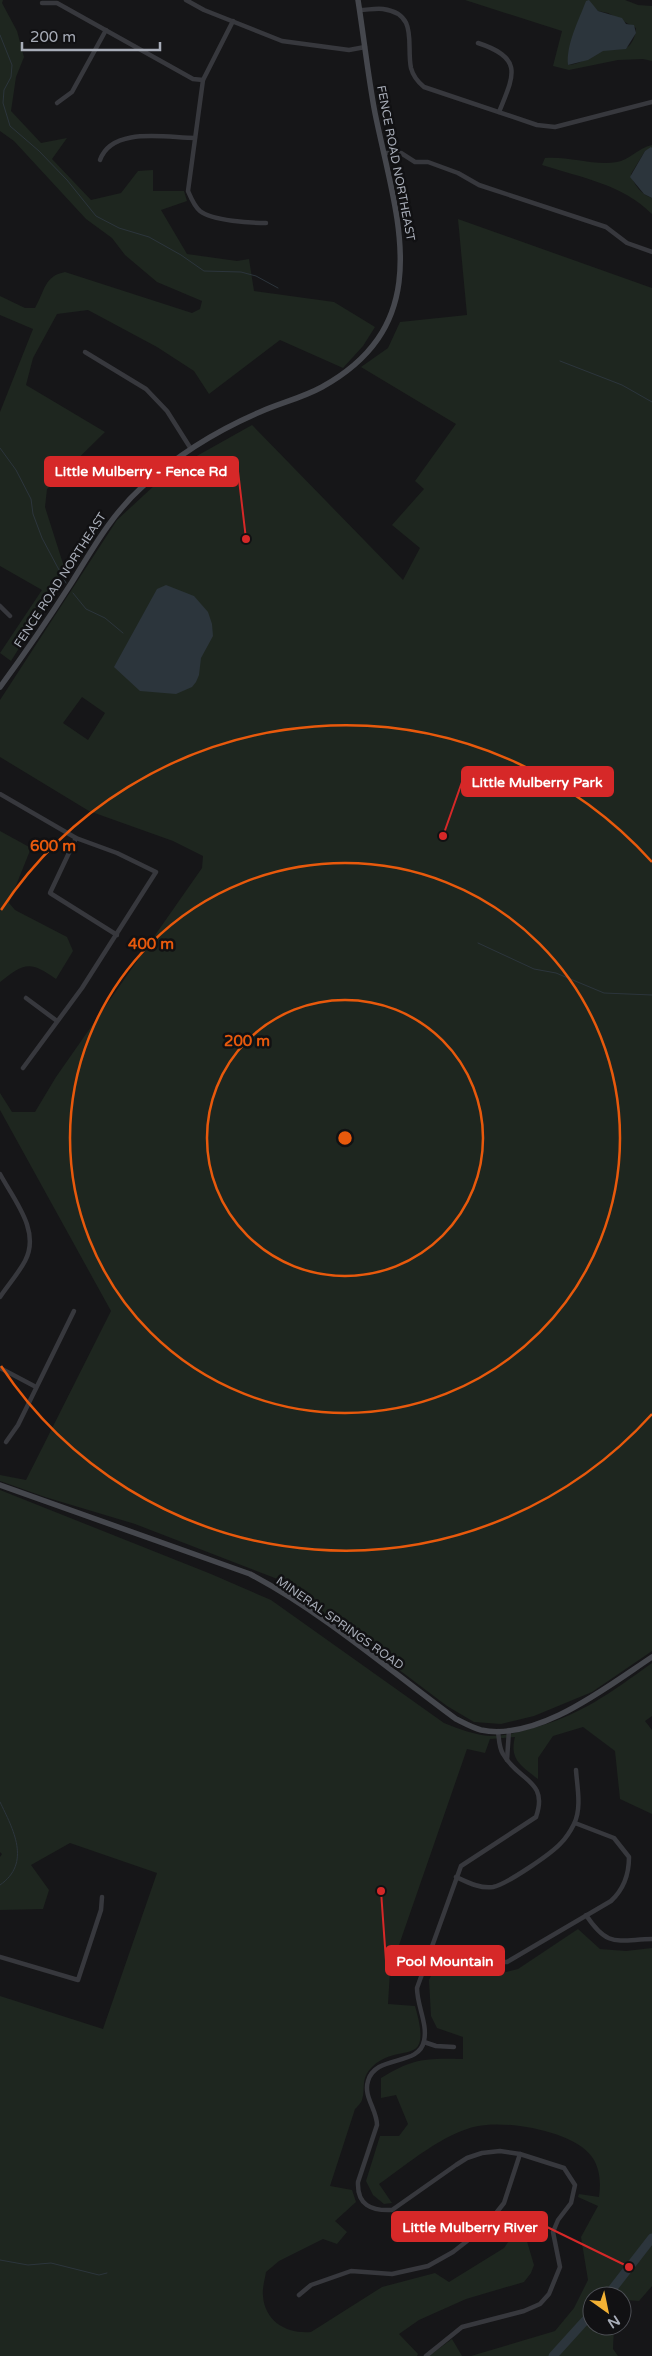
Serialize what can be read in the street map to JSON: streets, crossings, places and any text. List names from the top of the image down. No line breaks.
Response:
{"streets":{"street":["FENCE ROAD NORTHEAST","MINERAL SPRINGS ROAD"]},"places":["Little Mulberry - Fence Rd","Little Mulberry Park","Pool Mountain","Little Mulberry River"],"scale_bar":"200 m","north":"bottom right","rings":["600 m","400 m","200 m"]}
